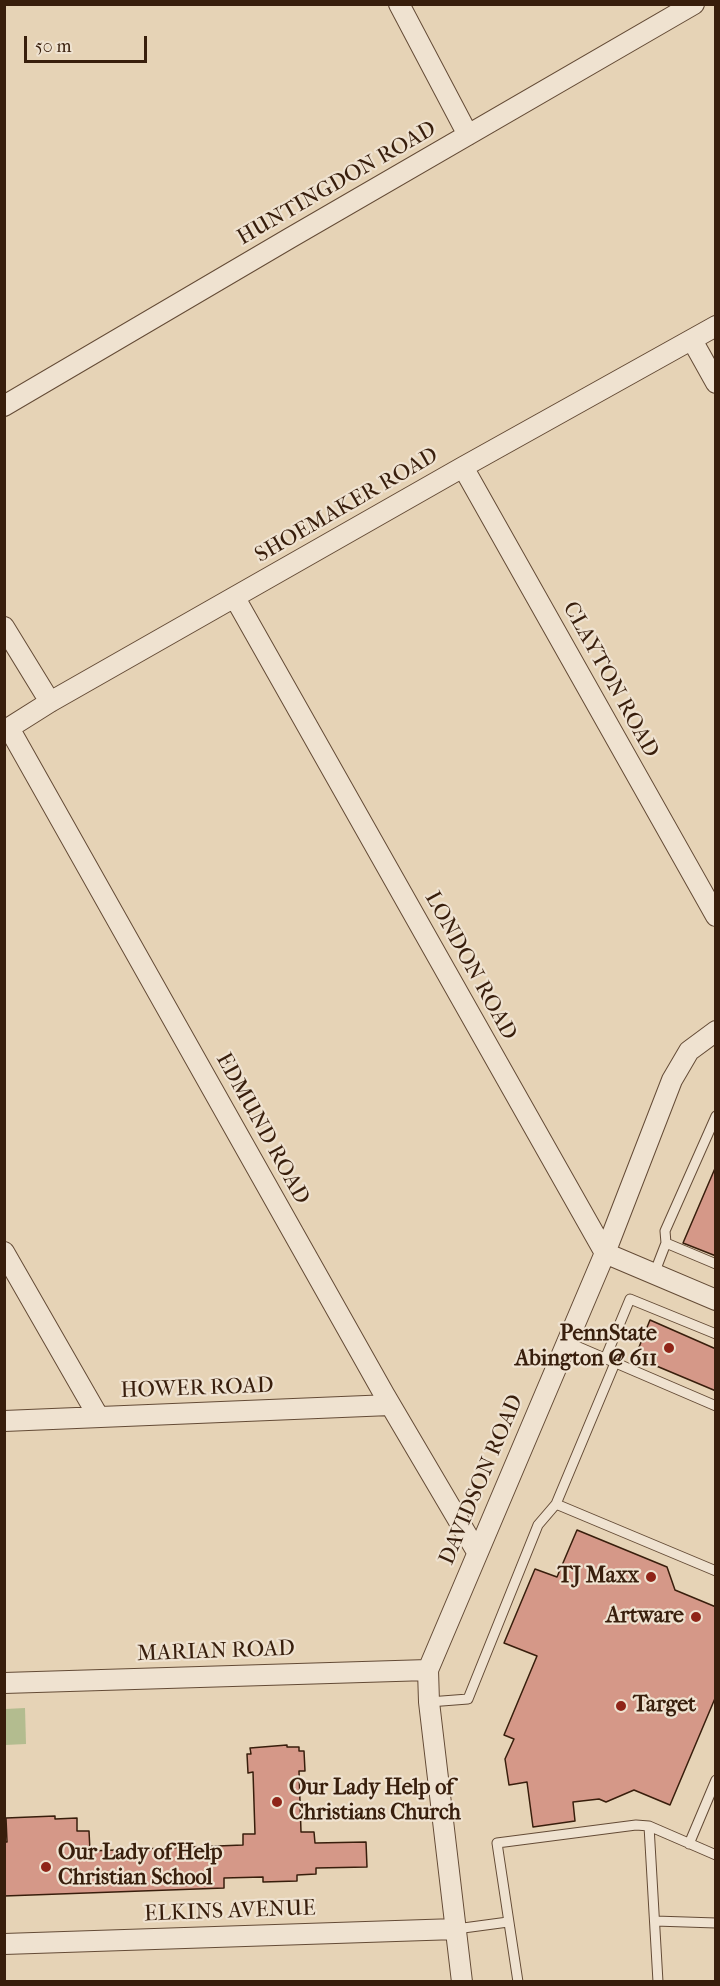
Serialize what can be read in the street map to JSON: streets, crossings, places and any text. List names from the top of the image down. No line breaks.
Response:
{"streets":{"street":["HUNTINGDON ROAD","SHOEMAKER ROAD","CLAYTON ROAD","LONDON ROAD","EDMUND ROAD","HOWER ROAD","DAVIDSON ROAD","MARIAN ROAD","ELKINS AVENUE"]},"crossings":[["SHOEMAKER ROAD","CLAYTON ROAD"],["SHOEMAKER ROAD","LONDON ROAD"],["SHOEMAKER ROAD","EDMUND ROAD"],["LONDON ROAD","DAVIDSON ROAD"],["EDMUND ROAD","HOWER ROAD"],["EDMUND ROAD","DAVIDSON ROAD"],["DAVIDSON ROAD","MARIAN ROAD"],["DAVIDSON ROAD","ELKINS AVENUE"]],"places":["PennState Abington @ 611","TJ Maxx","Artware","Target","Our Lady Help of Christians Church","Our Lady of Help Christian School"],"scale_bar":"50 m"}
